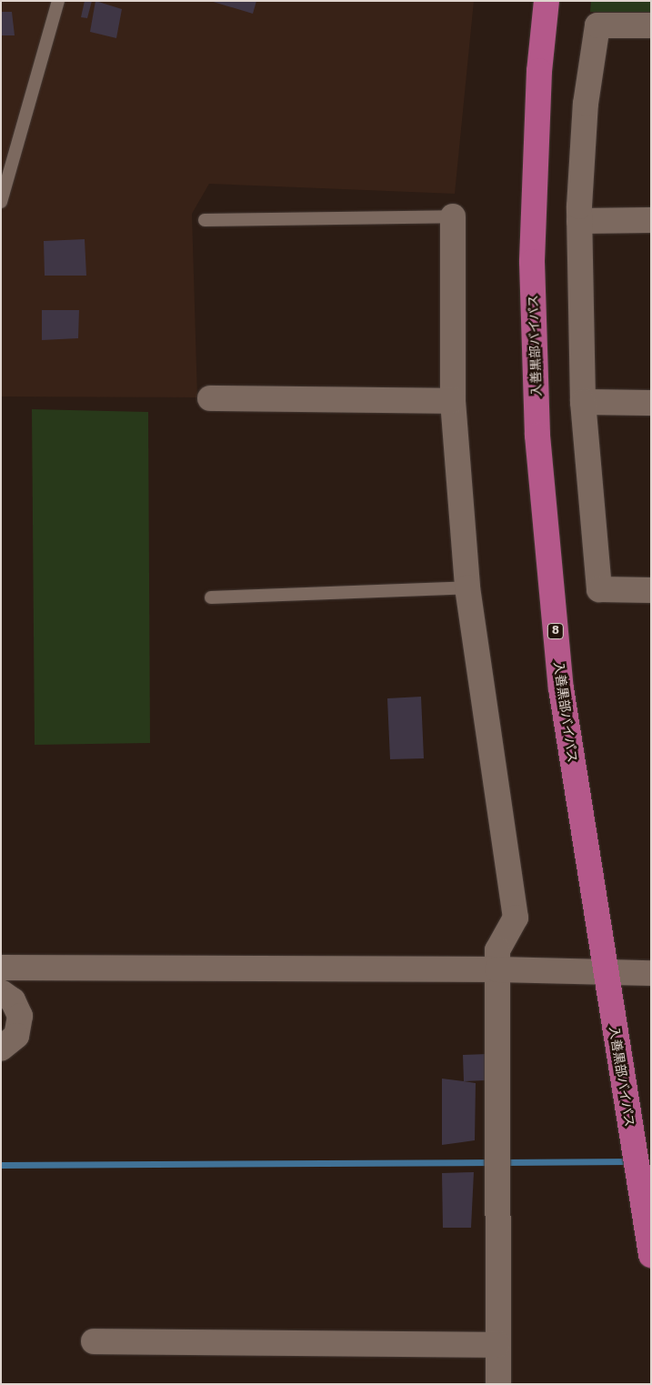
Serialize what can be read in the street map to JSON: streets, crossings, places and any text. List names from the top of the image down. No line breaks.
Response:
{"streets":{"highway":["入善黒部バイパス","8"]}}
